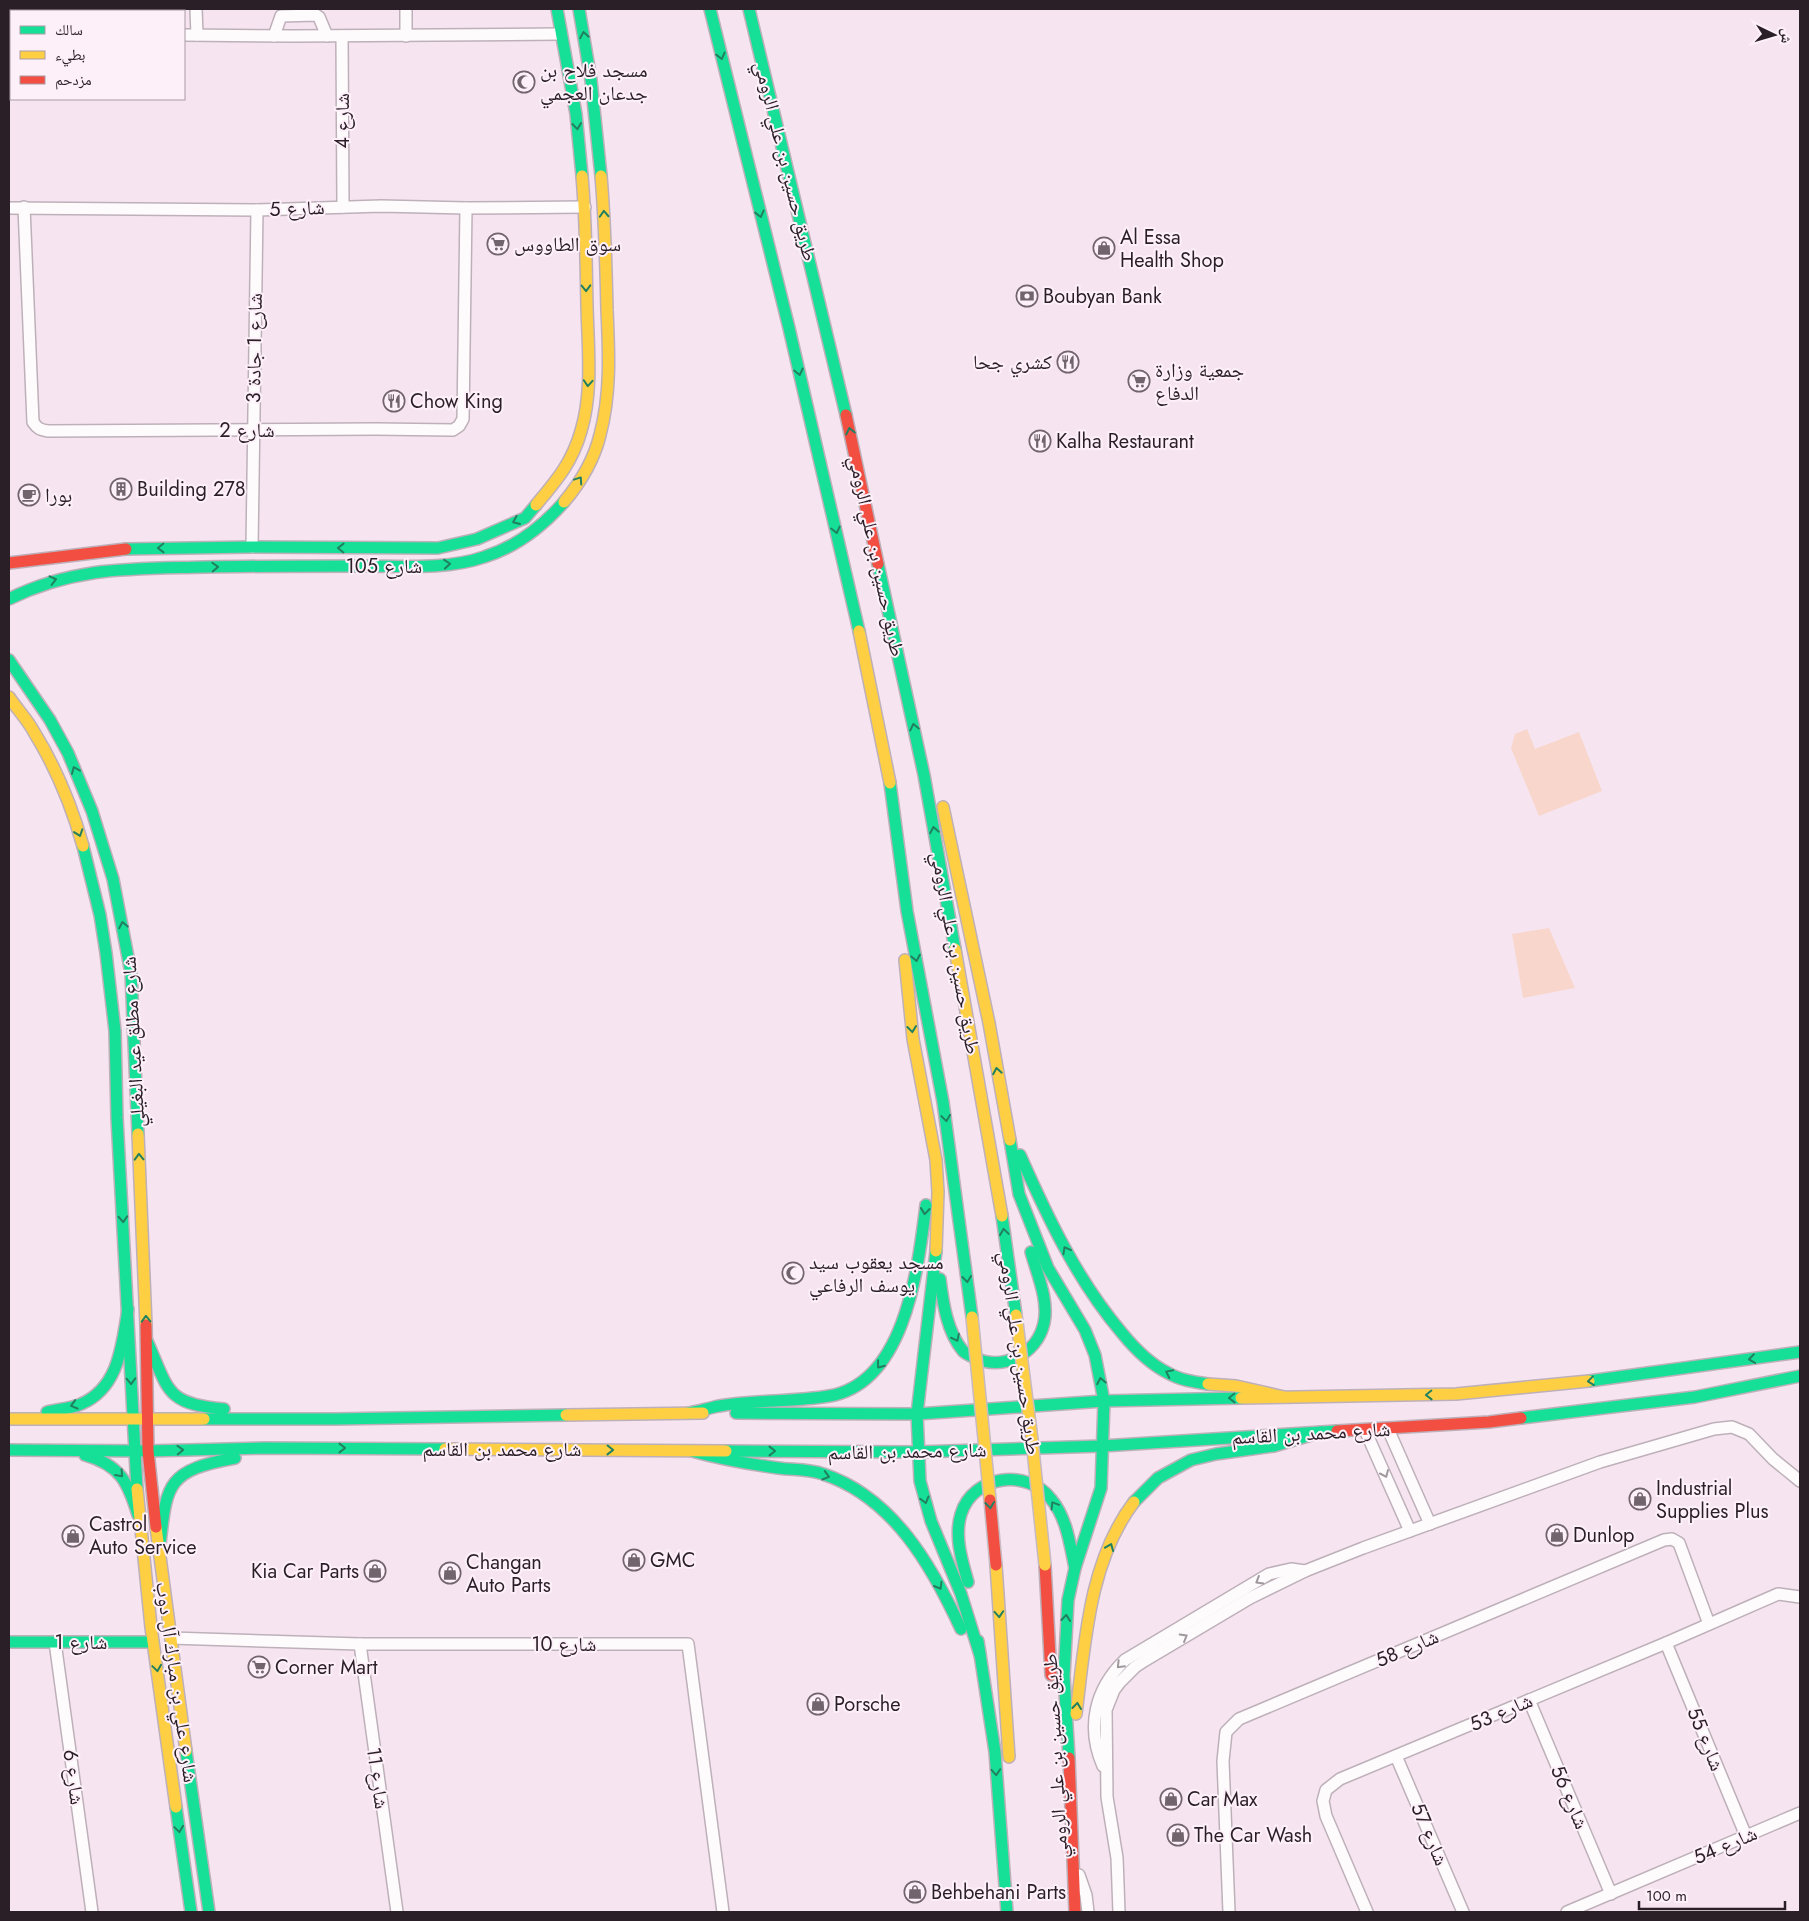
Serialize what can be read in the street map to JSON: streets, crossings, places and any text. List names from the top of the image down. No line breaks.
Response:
{"streets":{"main road":["طريق حسين بن علي الرومي","شارع 105","شارع مطلق عيد البغيلي","شارع محمد بن القاسم","شارع 1","شارع علي بن مبارك آل دوب"],"street":["شارع 4","شارع 5","شارع 1 جادة 3","شارع 2","شارع 10","شارع 58","شارع 53","شارع 55","شارع 6","شارع 11","شارع 56","شارع 57","شارع 54"]},"crossings":[["شارع 4","شارع 5"],["شارع 5","شارع 1 جادة 3"],["شارع 5","شارع 2"],["شارع 5","شارع 105"],["شارع 1 جادة 3","شارع 2"],["شارع 1 جادة 3","شارع 105"],["شارع مطلق عيد البغيلي","شارع محمد بن القاسم"],["شارع مطلق عيد البغيلي","شارع علي بن مبارك آل دوب"],["شارع محمد بن القاسم","شارع علي بن مبارك آل دوب"],["شارع 1","شارع علي بن مبارك آل دوب"],["شارع 1","شارع 6"],["شارع 10","شارع علي بن مبارك آل دوب"],["شارع 10","شارع 11"],["شارع 58","شارع 53"],["شارع 53","شارع 55"],["شارع 53","شارع 56"],["شارع 53","شارع 57"],["شارع 55","شارع 54"],["شارع 56","شارع 54"]],"places":{"mosque":["مسجد فلاح بن جدعان العجمي","مسجد يعقوب سيد يوسف الرفاعي"],"supermarket":["سوق الطاووس","جمعية وزارة الدفاع","Corner Mart"],"shop":["Al Essa Health Shop","Industrial Supplies Plus","Dunlop","Castrol Auto Service","GMC","Kia Car Parts","Changan Auto Parts","Porsche","Car Max","The Car Wash","Behbehani Parts"],"bank":["Boubyan Bank"],"restaurant":["كشري جحا","Chow King","Kalha Restaurant"],"building":["Building 278"],"cafe":["بورا"]},"legend":["سالك","بطيء","مزدحم"],"scale_bar":"100 m","north":"right"}
